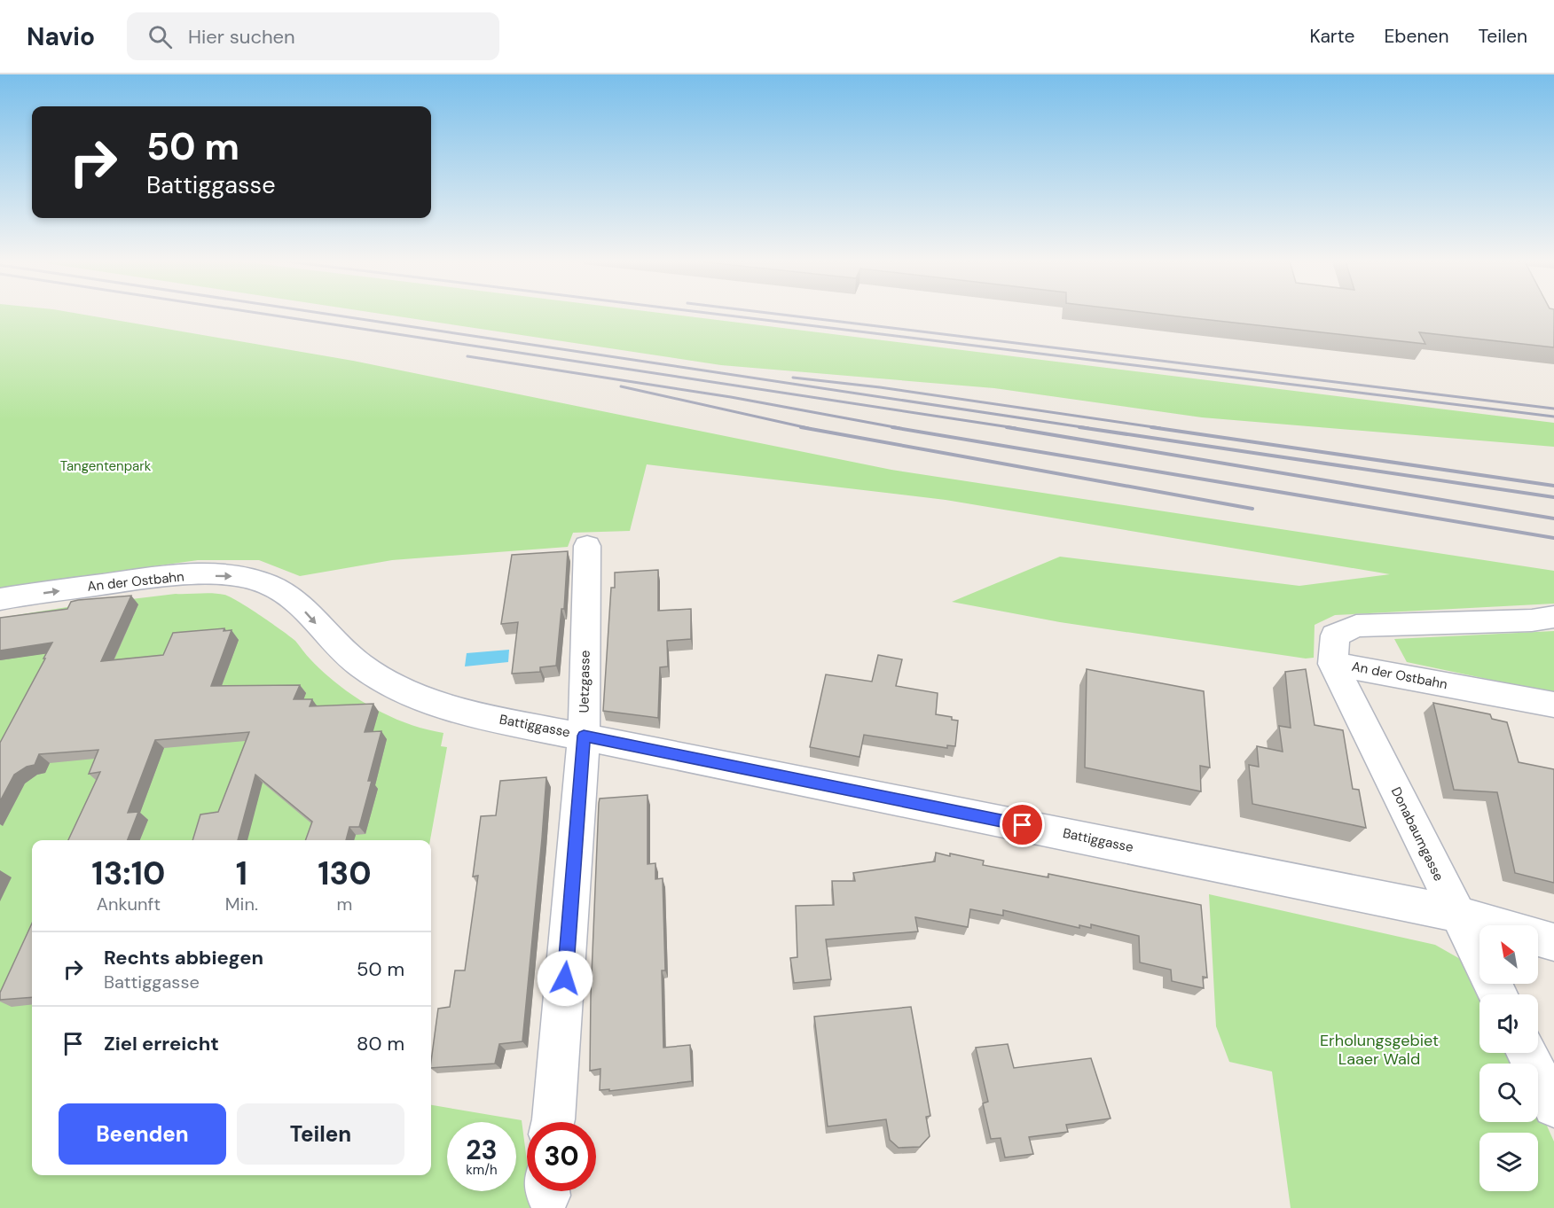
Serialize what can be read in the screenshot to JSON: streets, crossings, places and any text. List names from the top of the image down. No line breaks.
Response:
{"streets":{"street":["An der Ostbahn","Uetzgasse","Battiggasse","Donabaumgasse"]},"crossings":[["An der Ostbahn","Battiggasse"],["An der Ostbahn","Donabaumgasse"],["Uetzgasse","Battiggasse"],["Battiggasse","Donabaumgasse"]],"one_way":["An der Ostbahn"],"parks":["Tangentenpark","Erholungsgebiet Laaer Wald"],"north":"top left","page":{"header":"Navio","search":"Hier suchen","nav":["Karte","Ebenen","Teilen"],"turn":["50 m","Battiggasse"],"eta":["13:10","Ankunft","1","Min.","130","m"],"list":[{"name":"Rechts abbiegen","note":"Battiggasse","value":"50 m"},{"name":"Ziel erreicht","value":"80 m"}],"buttons":["Beenden","Teilen"],"speed":"23 km/h","limit":"30"}}
